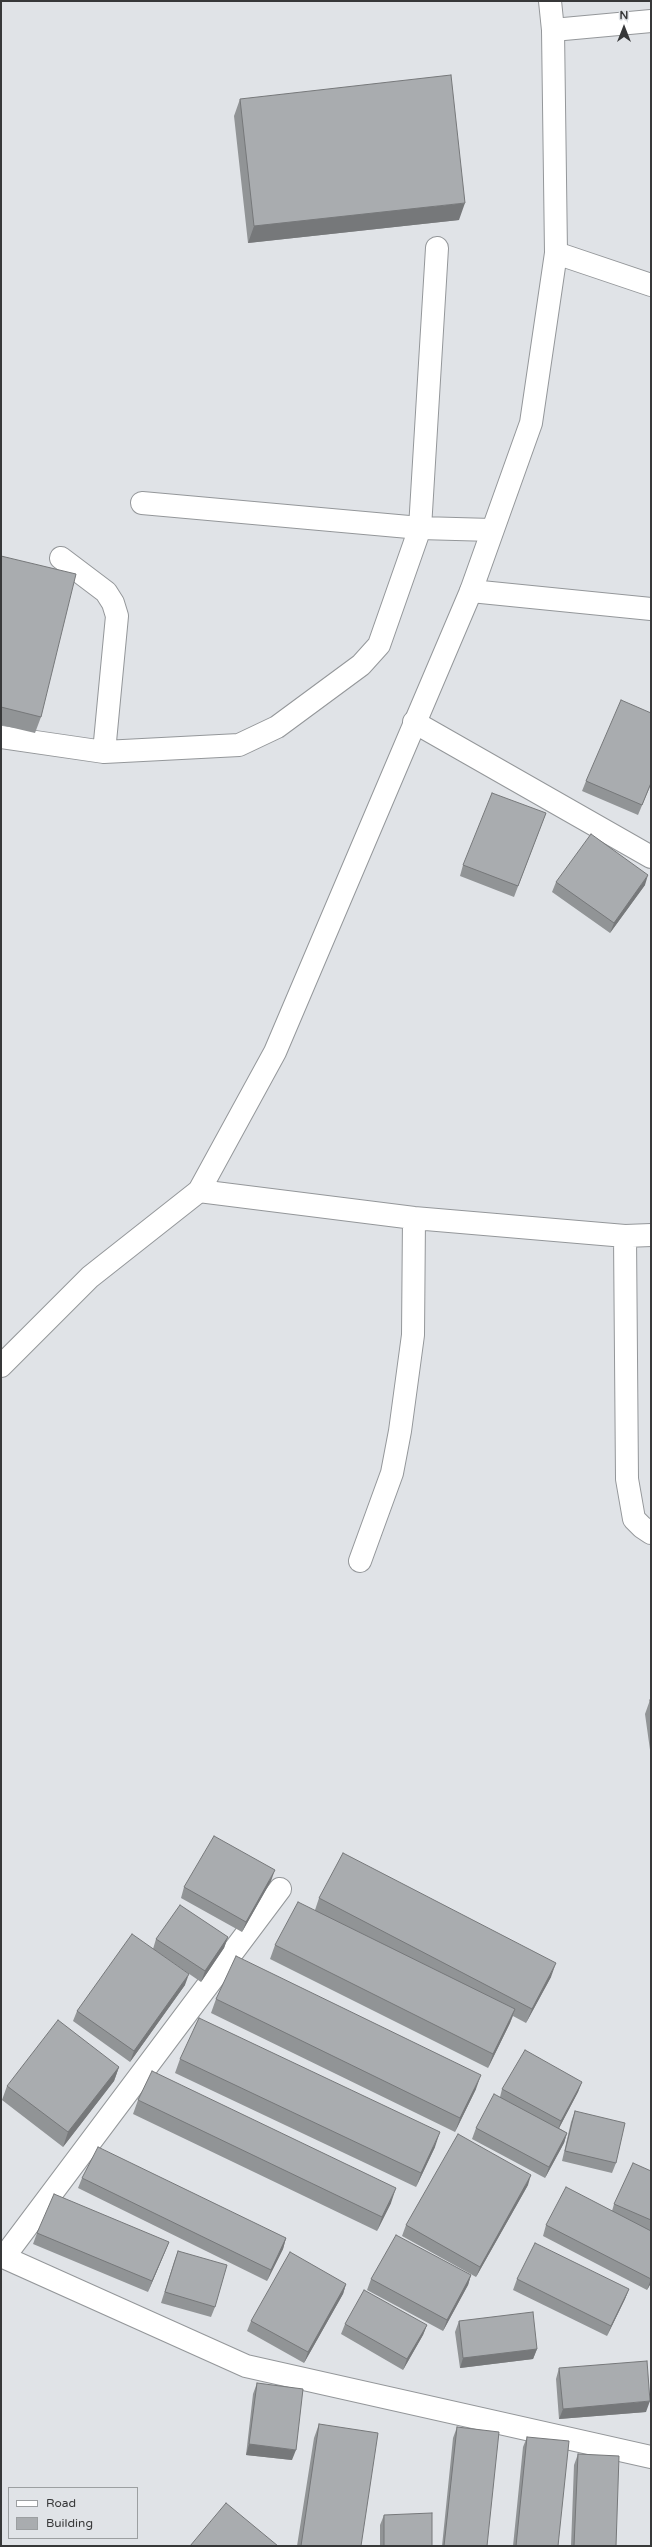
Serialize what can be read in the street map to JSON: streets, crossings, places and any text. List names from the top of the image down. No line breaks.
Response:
{"legend":["Road","Building"],"north":"top"}
